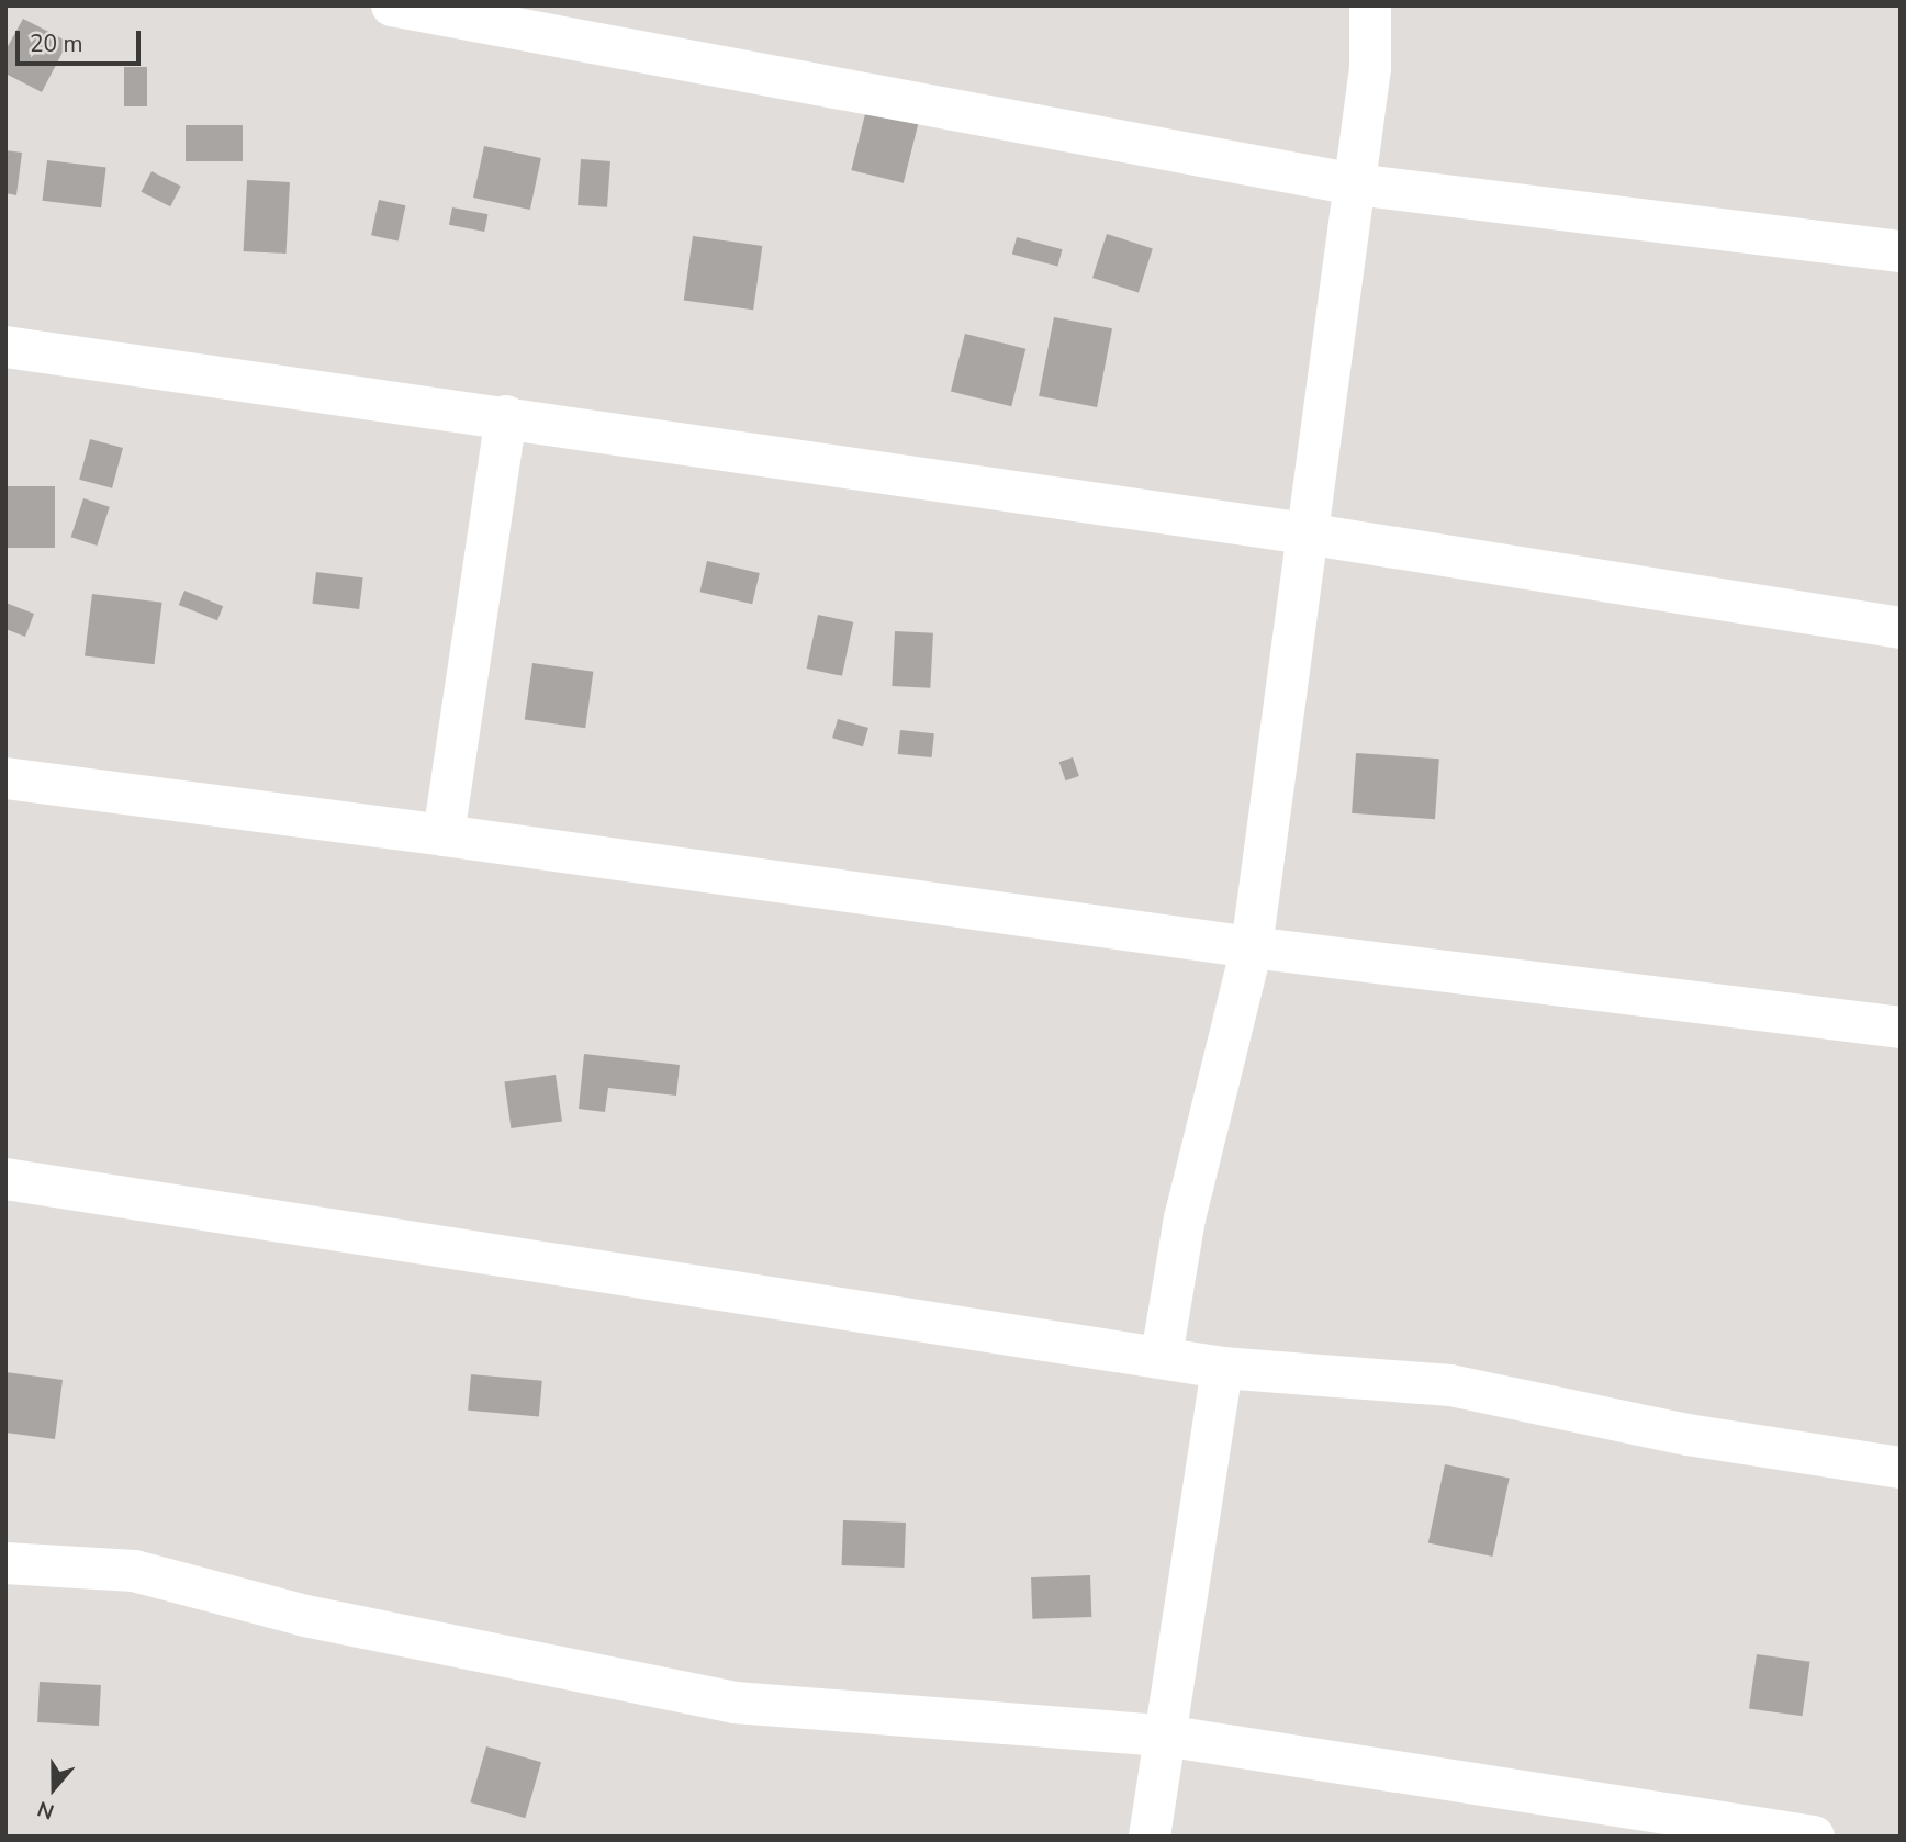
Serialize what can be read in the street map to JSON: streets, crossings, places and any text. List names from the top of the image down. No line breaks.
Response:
{"scale_bar":"20 m","north":"bottom"}
